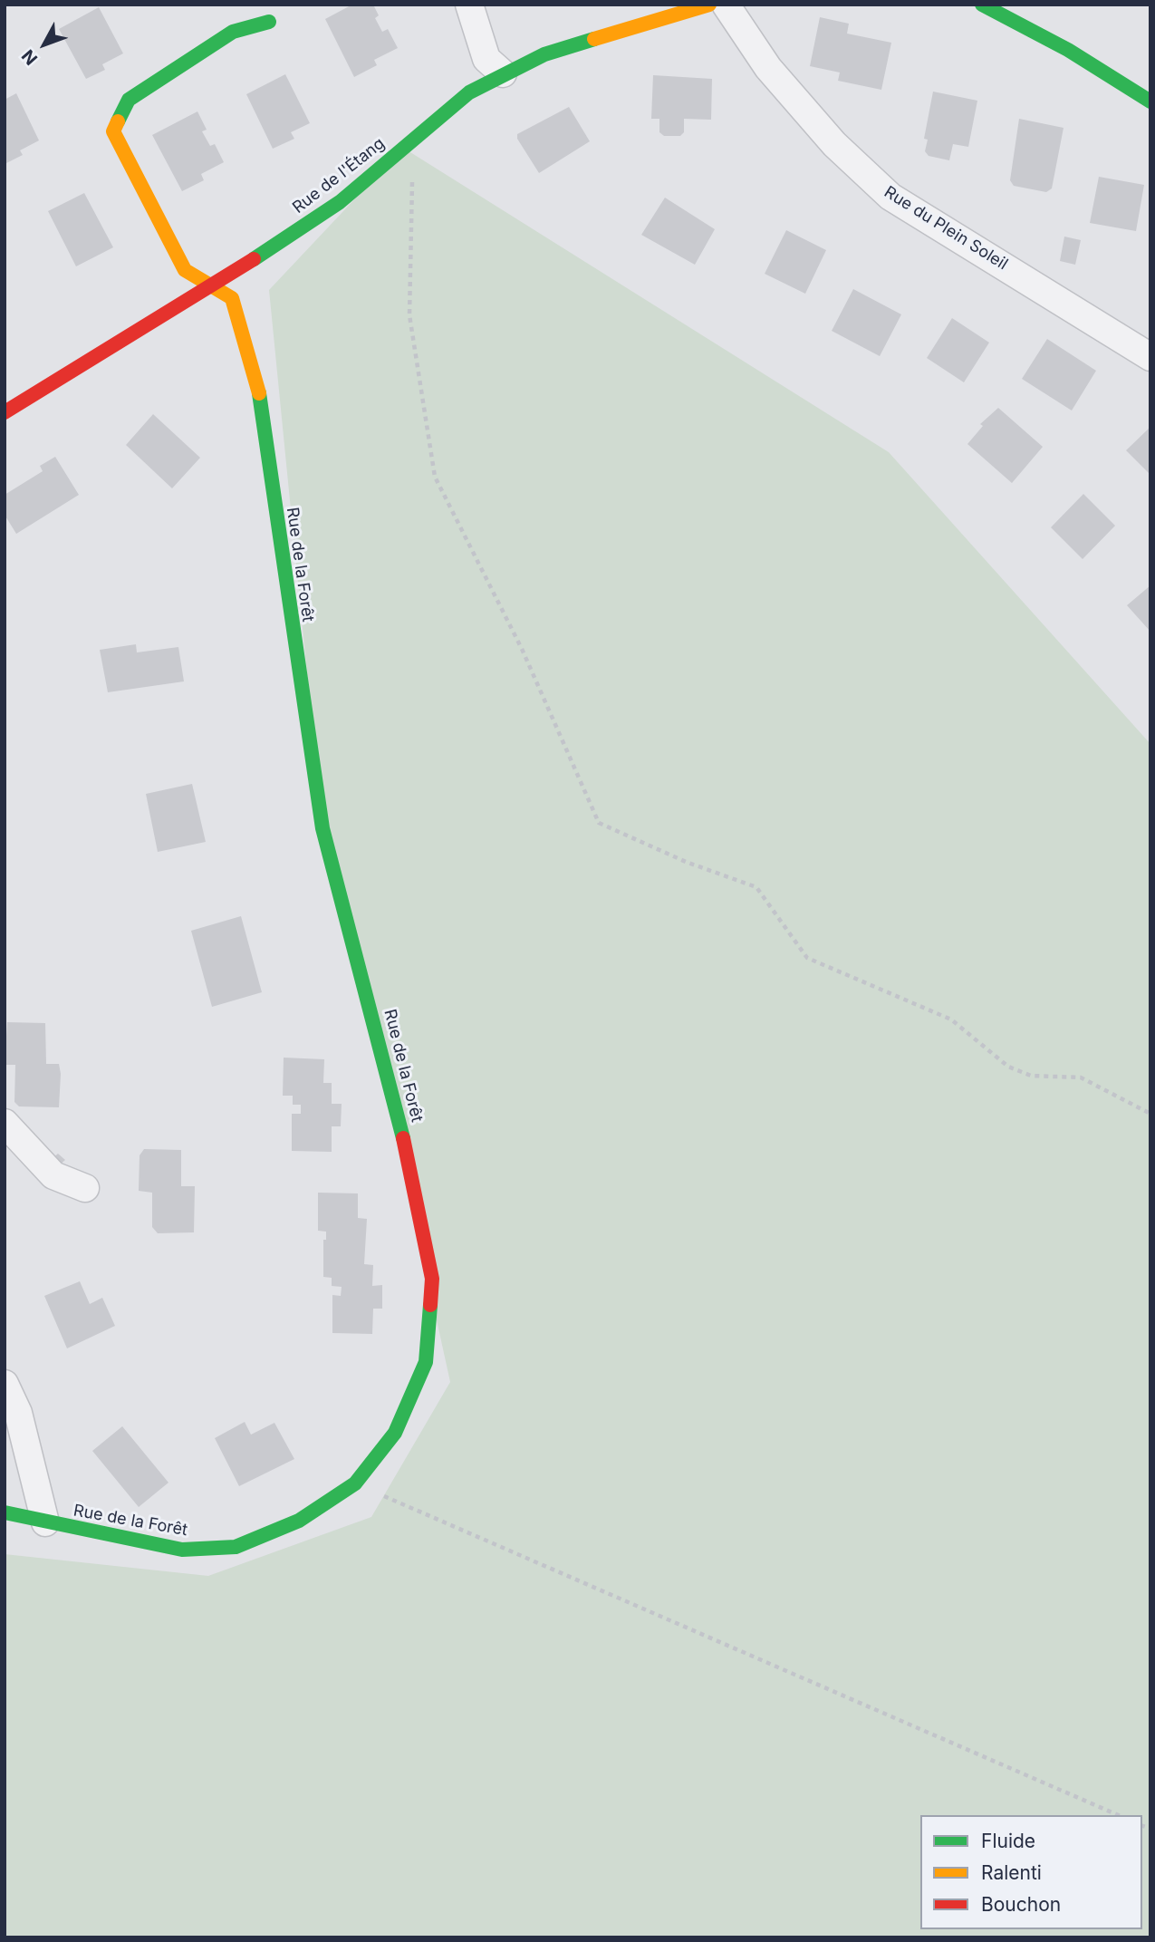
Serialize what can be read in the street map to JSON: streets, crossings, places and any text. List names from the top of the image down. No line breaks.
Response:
{"streets":{"street":["Rue de l'Étang","Rue du Plein Soleil","Rue de la Forêt"]},"crossings":[["Rue de l'Étang","Rue de la Forêt"]],"legend":["Fluide","Ralenti","Bouchon"],"north":"bottom left"}
